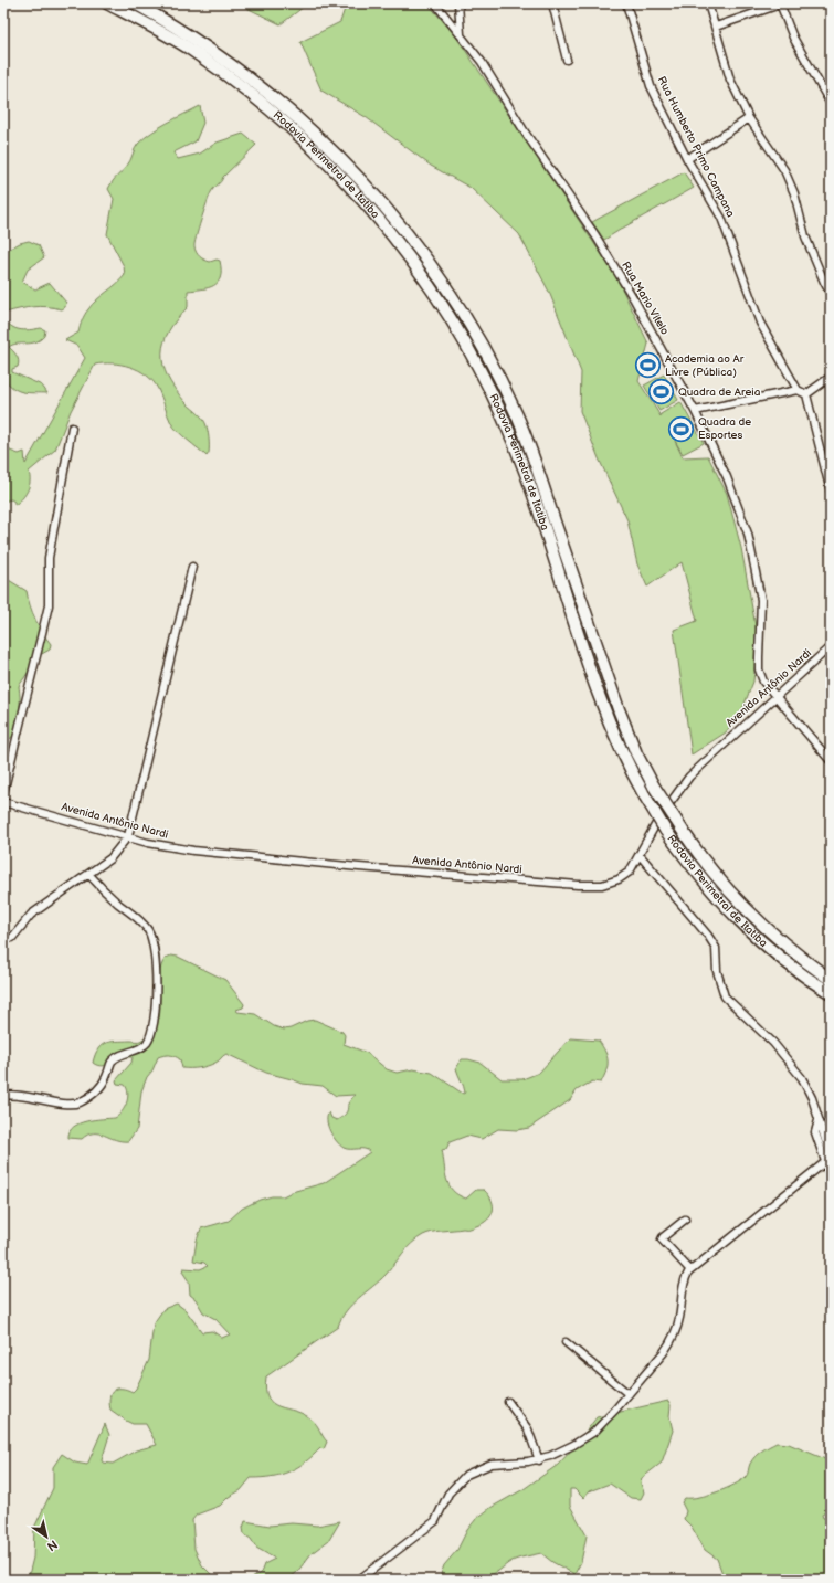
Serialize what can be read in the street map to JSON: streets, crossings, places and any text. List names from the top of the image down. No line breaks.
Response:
{"streets":{"highway":["Rodovia Perimetral de Itatiba"],"street":["Rua Humberto Primo Campana","Rua Mario Vitelo","Avenida Antônio Nardi"]},"crossings":[["Rua Mario Vitelo","Avenida Antônio Nardi"]],"places":{"sports":["Academia ao Ar Livre (Pública)","Quadra de Areia","Quadra de Esportes"]},"north":"bottom right"}
